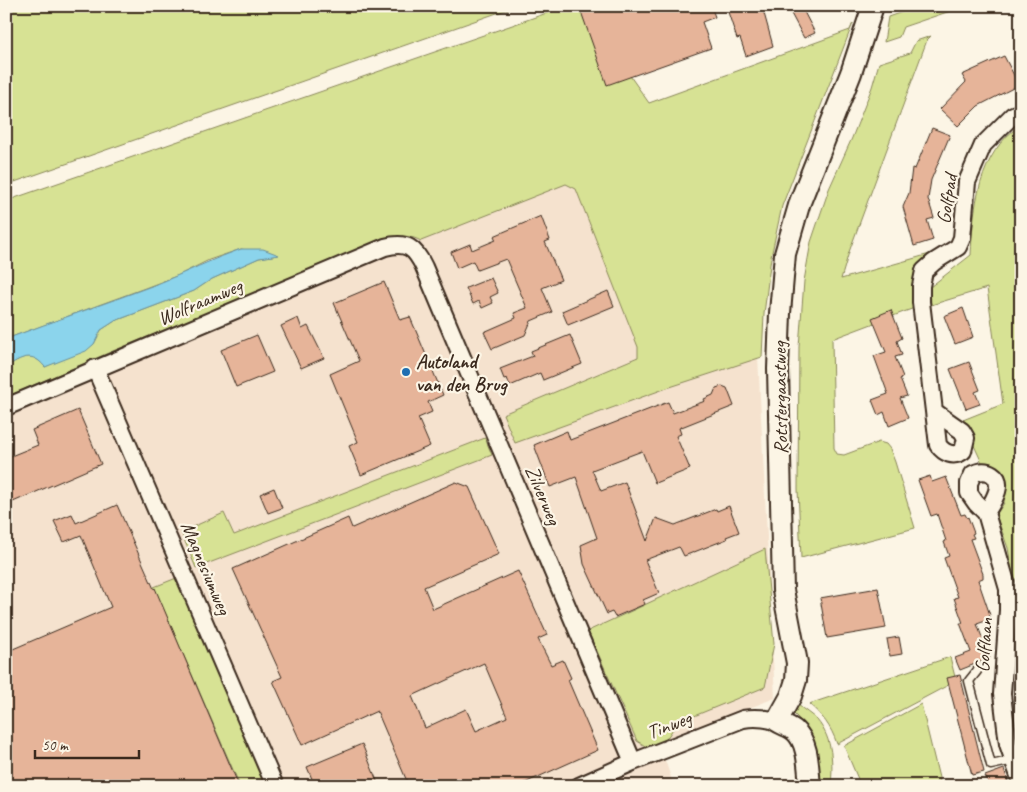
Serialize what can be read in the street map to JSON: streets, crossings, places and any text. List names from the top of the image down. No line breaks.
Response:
{"streets":{"street":["Golfpad","Wolfraamweg","Rotstergaastweg","Zilverweg","Magnesiumweg","Golflaan","Tinweg"]},"crossings":[["Wolfraamweg","Zilverweg"],["Wolfraamweg","Magnesiumweg"],["Rotstergaastweg","Tinweg"],["Zilverweg","Tinweg"]],"places":["Autoland van den Brug"],"scale_bar":"50 m"}
